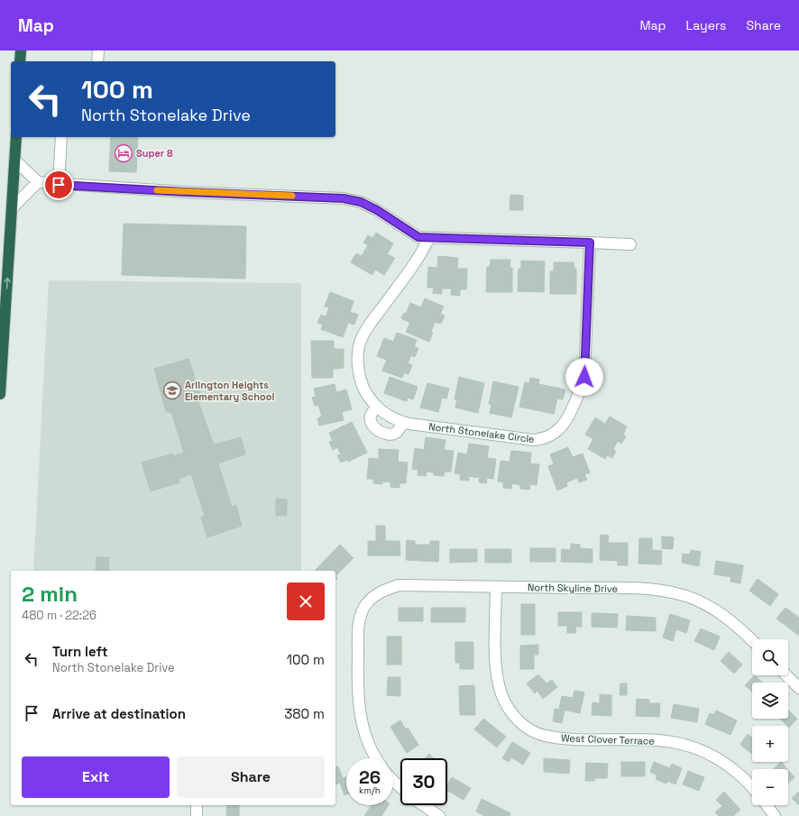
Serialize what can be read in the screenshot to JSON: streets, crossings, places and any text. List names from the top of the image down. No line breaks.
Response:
{"streets":{"street":["North Stonelake Circle","North Skyline Drive","West Clover Terrace"]},"crossings":[["North Skyline Drive","West Clover Terrace"]],"places":{"hotel":["Super 8"],"school or university":["Arlington Heights Elementary School"]},"page":{"header":"Map","nav":["Map","Layers","Share"],"turn":["100 m","North Stonelake Drive"],"heading":["2 min","480 m · 22:26"],"list":[{"name":"Turn left","note":"North Stonelake Drive","value":"100 m"},{"name":"Arrive at destination","value":"380 m"}],"map_buttons":["+","−"],"buttons":["Exit","Share"],"speed":"26 km/h","limit":"30"}}
